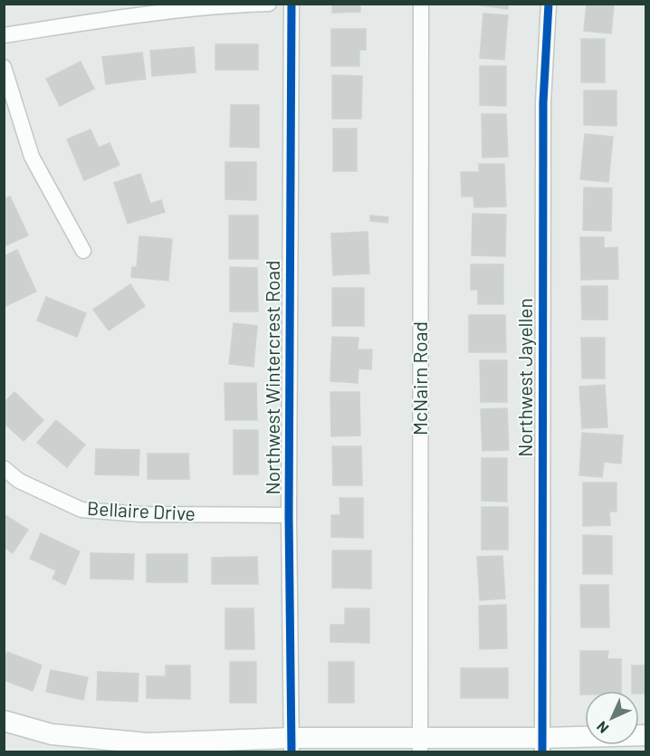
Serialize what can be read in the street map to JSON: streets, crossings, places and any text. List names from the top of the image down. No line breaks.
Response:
{"streets":{"street":["Northwest Wintercrest Road","Northwest Jayellen","McNairn Road","Bellaire Drive"]},"crossings":[["Northwest Wintercrest Road","Bellaire Drive"]],"north":"bottom left"}
